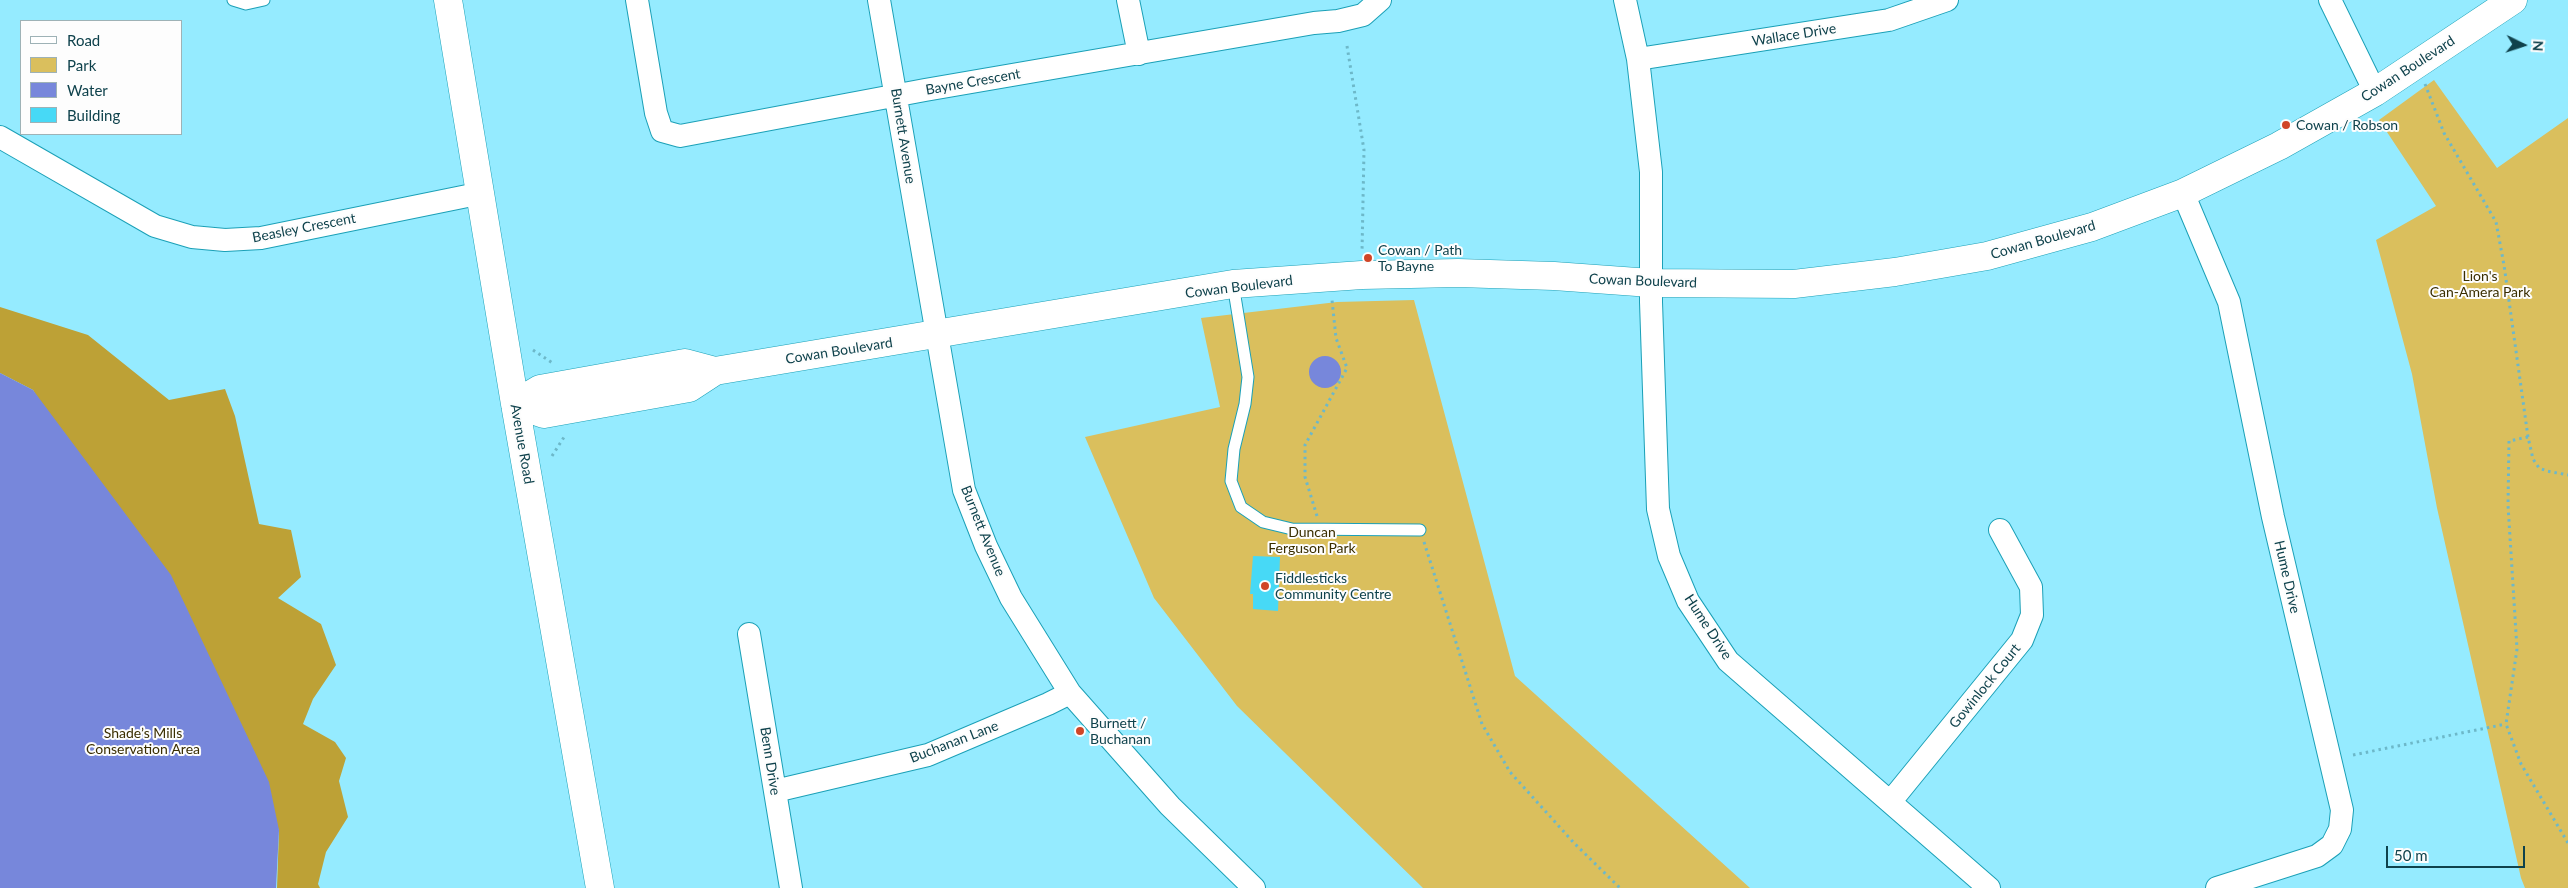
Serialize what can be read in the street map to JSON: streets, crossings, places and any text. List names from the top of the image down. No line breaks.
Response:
{"streets":{"street":["Wallace Drive","Cowan Boulevard","Bayne Crescent","Burnett Avenue","Beasley Crescent","Avenue Road","Hume Drive","Gowinlock Court","Buchanan Lane","Benn Drive"]},"crossings":[["Cowan Boulevard","Burnett Avenue"],["Cowan Boulevard","Avenue Road"],["Cowan Boulevard","Hume Drive"],["Bayne Crescent","Burnett Avenue"],["Burnett Avenue","Buchanan Lane"],["Beasley Crescent","Avenue Road"],["Hume Drive","Gowinlock Court"],["Buchanan Lane","Benn Drive"]],"parks":["Lion's Can-Amera Park","Duncan Ferguson Park","Shade’s Mills Conservation Area"],"places":["Cowan / Robson","Cowan / Path To Bayne","Fiddlesticks Community Centre","Burnett / Buchanan"],"legend":["Road","Park","Water","Building"],"scale_bar":"50 m","north":"right"}
